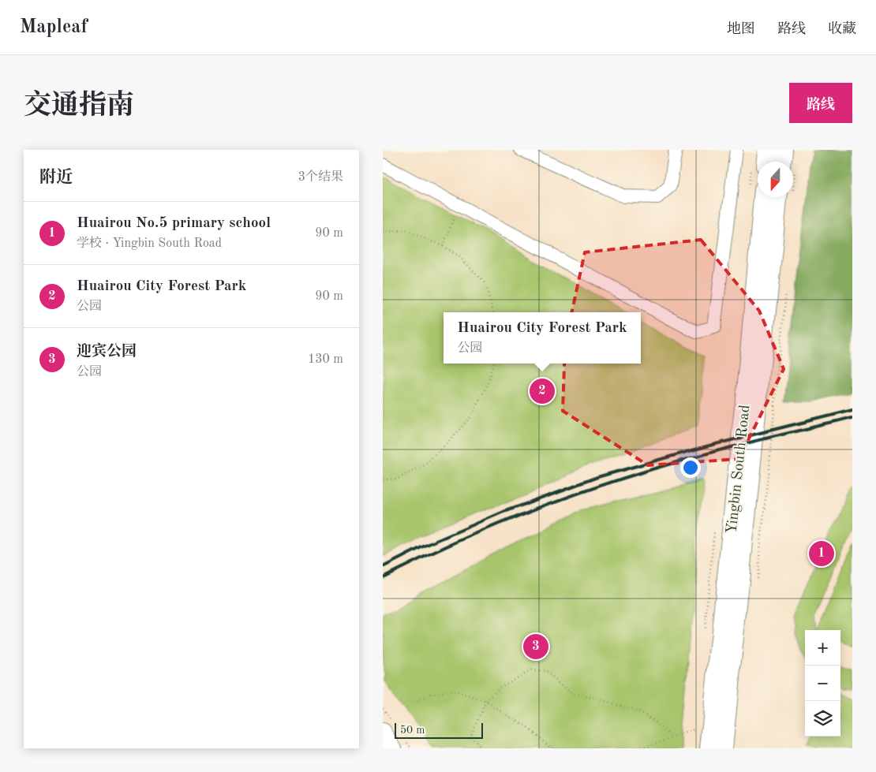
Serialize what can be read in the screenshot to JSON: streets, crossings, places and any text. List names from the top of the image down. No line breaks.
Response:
{"streets":{"main road":["Yingbin South Road"]},"scale_bar":"50 m","north":"bottom","page":{"header":"Mapleaf","nav":["地图","路线","收藏"],"title":"交通指南","buttons":"路线","heading":["附近","3个结果"],"list":[{"mark":"1","name":"Huairou No.5 primary school","note":"学校 · Yingbin South Road","value":"90 m"},{"mark":"2","name":"Huairou City Forest Park","note":"公园","value":"90 m"},{"mark":"3","name":"迎宾公园","note":"公园","value":"130 m"}],"popup":["Huairou City Forest Park","公园"],"pins":["2","1","3"],"map_buttons":["+","−"],"scale":"50 m"}}
